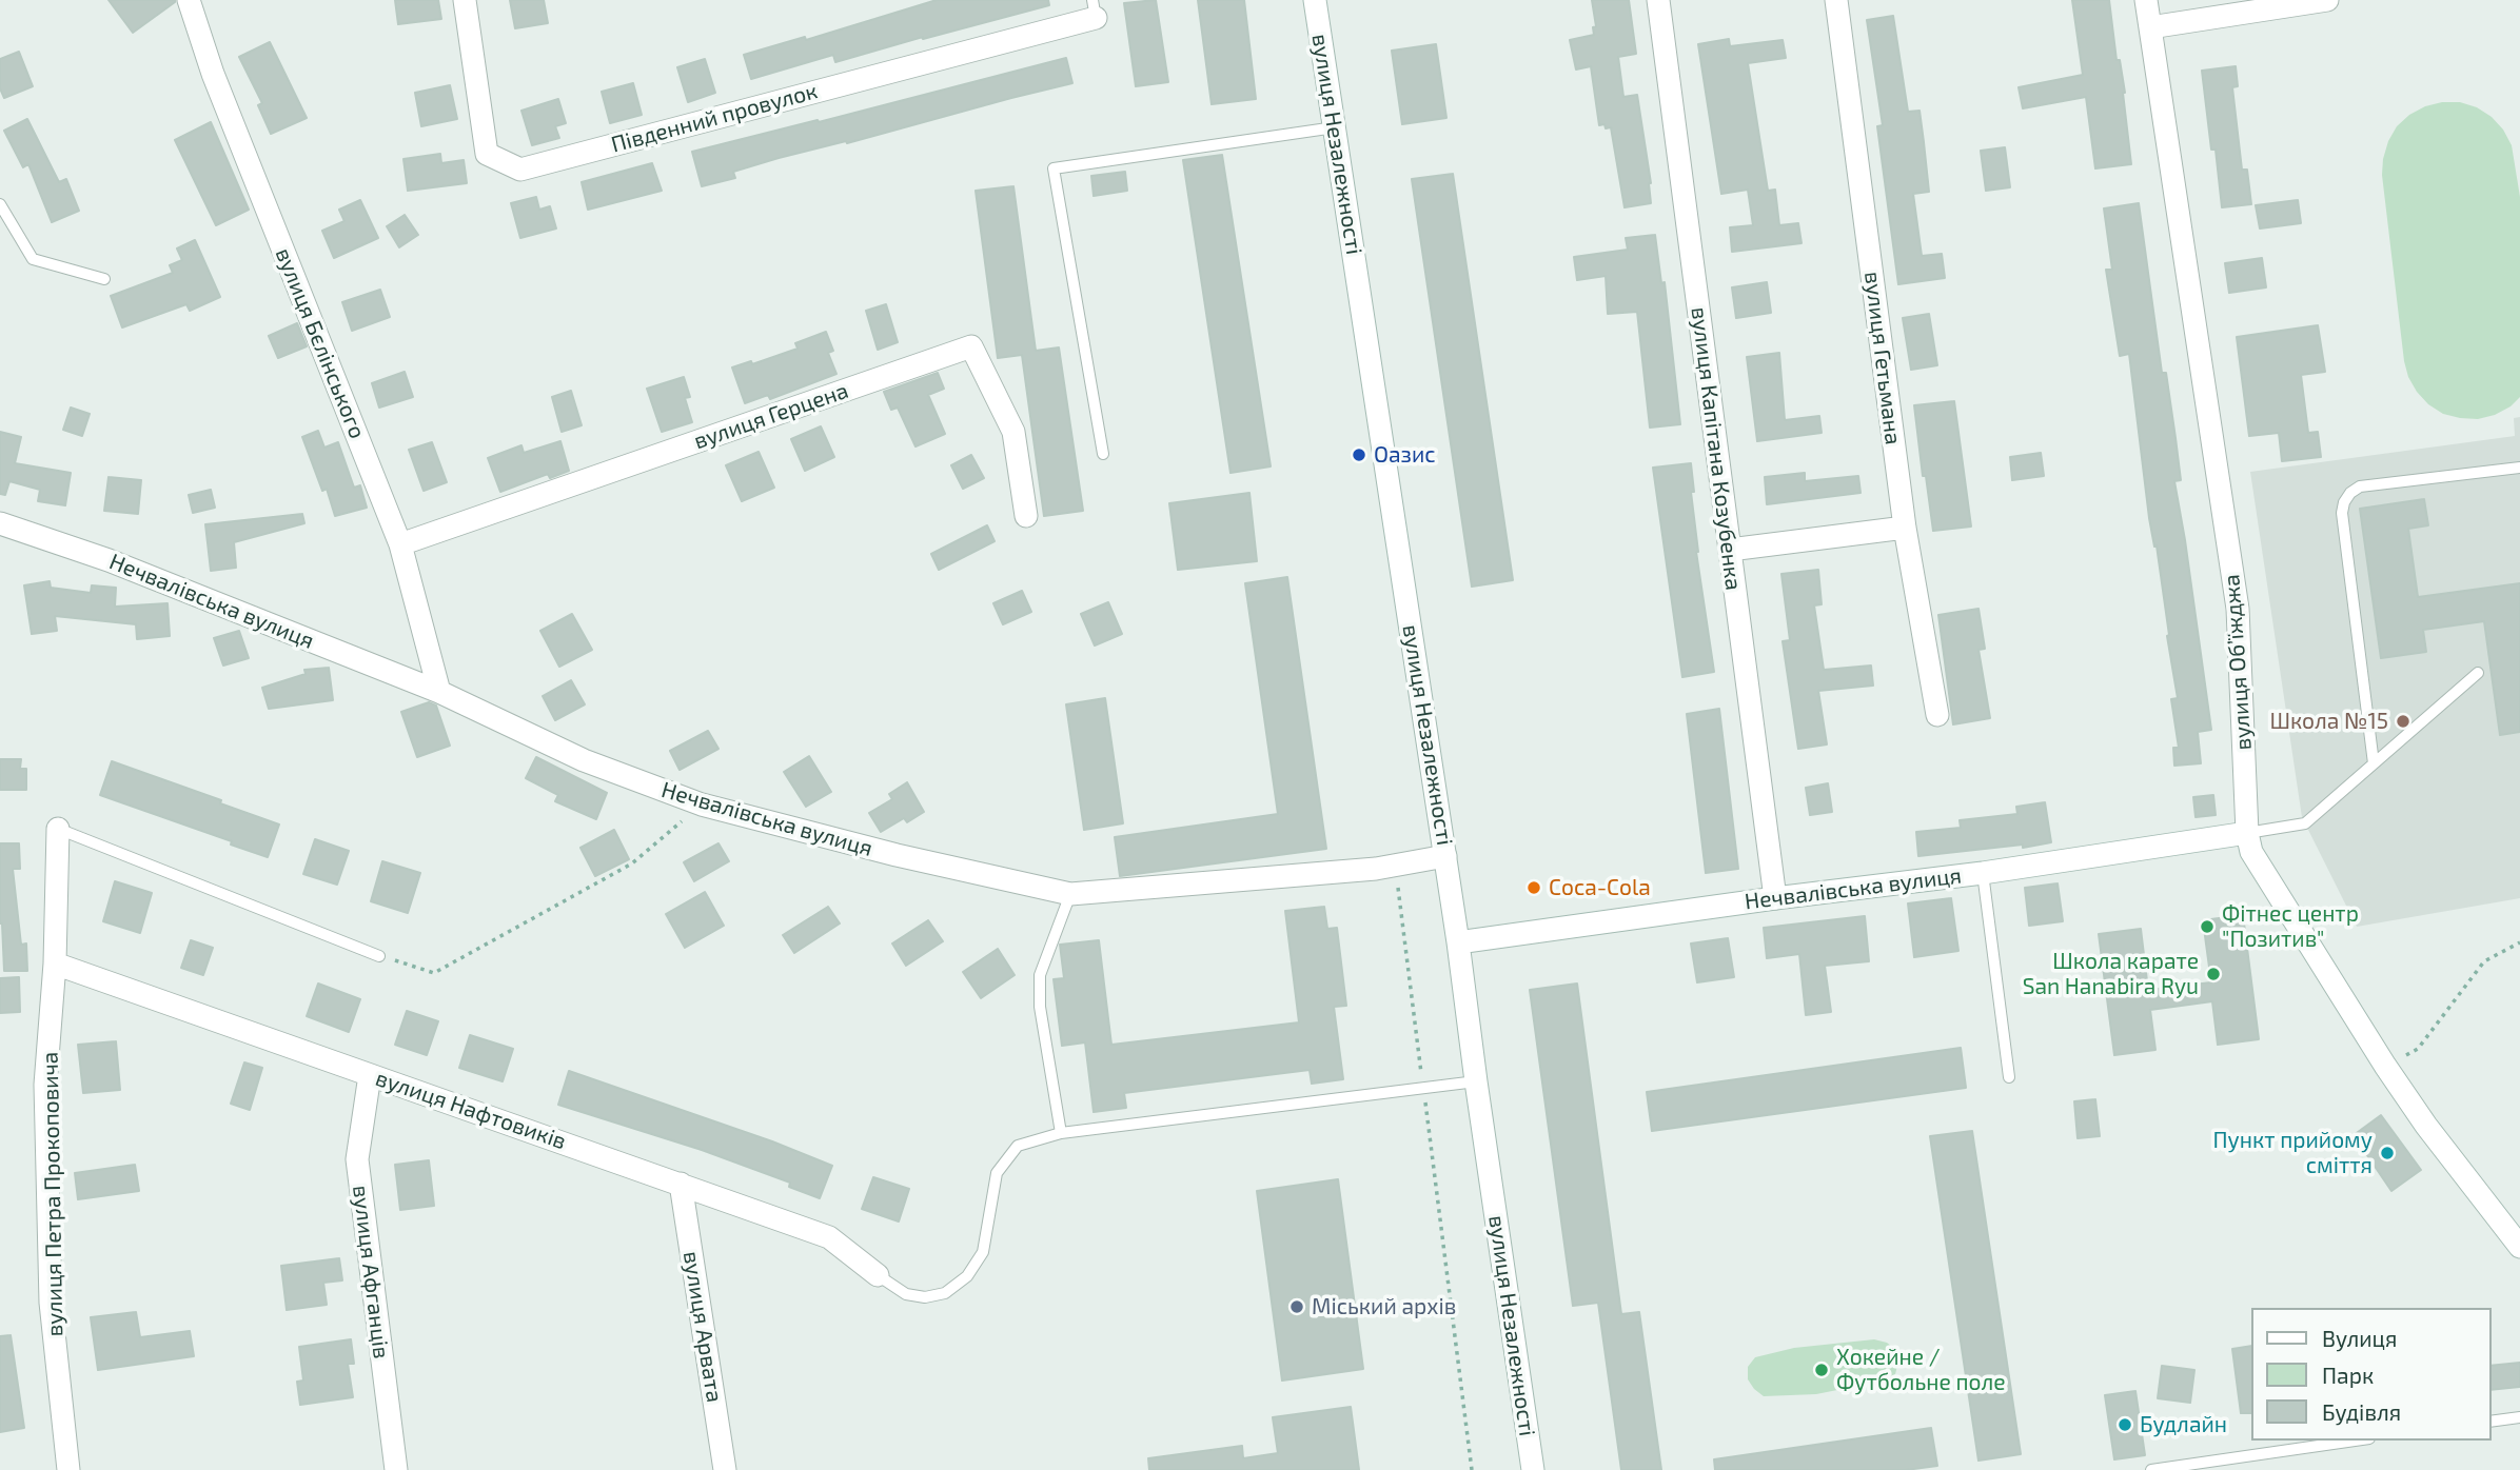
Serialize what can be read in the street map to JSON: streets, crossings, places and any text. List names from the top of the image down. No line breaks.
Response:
{"streets":{"street":["Південний провулок","вулиця Незалежності","вулиця Бєлінського","вулиця Гетьмана","вулиця Герцена","вулиця Капітана Козубенка","Нечвалівська вулиця","вулиця Обʼїжджа","вулиця Нафтовиків","вулиця Петра Прокоповича","вулиця Афганців","вулиця Арвата"]},"crossings":[["вулиця Незалежності","Нечвалівська вулиця"],["вулиця Бєлінського","вулиця Герцена"],["вулиця Бєлінського","Нечвалівська вулиця"],["вулиця Капітана Козубенка","Нечвалівська вулиця"],["Нечвалівська вулиця","вулиця Обʼїжджа"],["вулиця Нафтовиків","вулиця Петра Прокоповича"],["вулиця Нафтовиків","вулиця Афганців"],["вулиця Нафтовиків","вулиця Арвата"]],"places":["Оазис","Школа №15","Coca-Cola","Фітнес центр \"Позитив\"","Школа карате San Hanabira Ryu","Пункт прийому сміття","Міський архів","Хокейне / Футбольне поле","Будлайн"],"legend":["Вулиця","Парк","Будівля"]}
